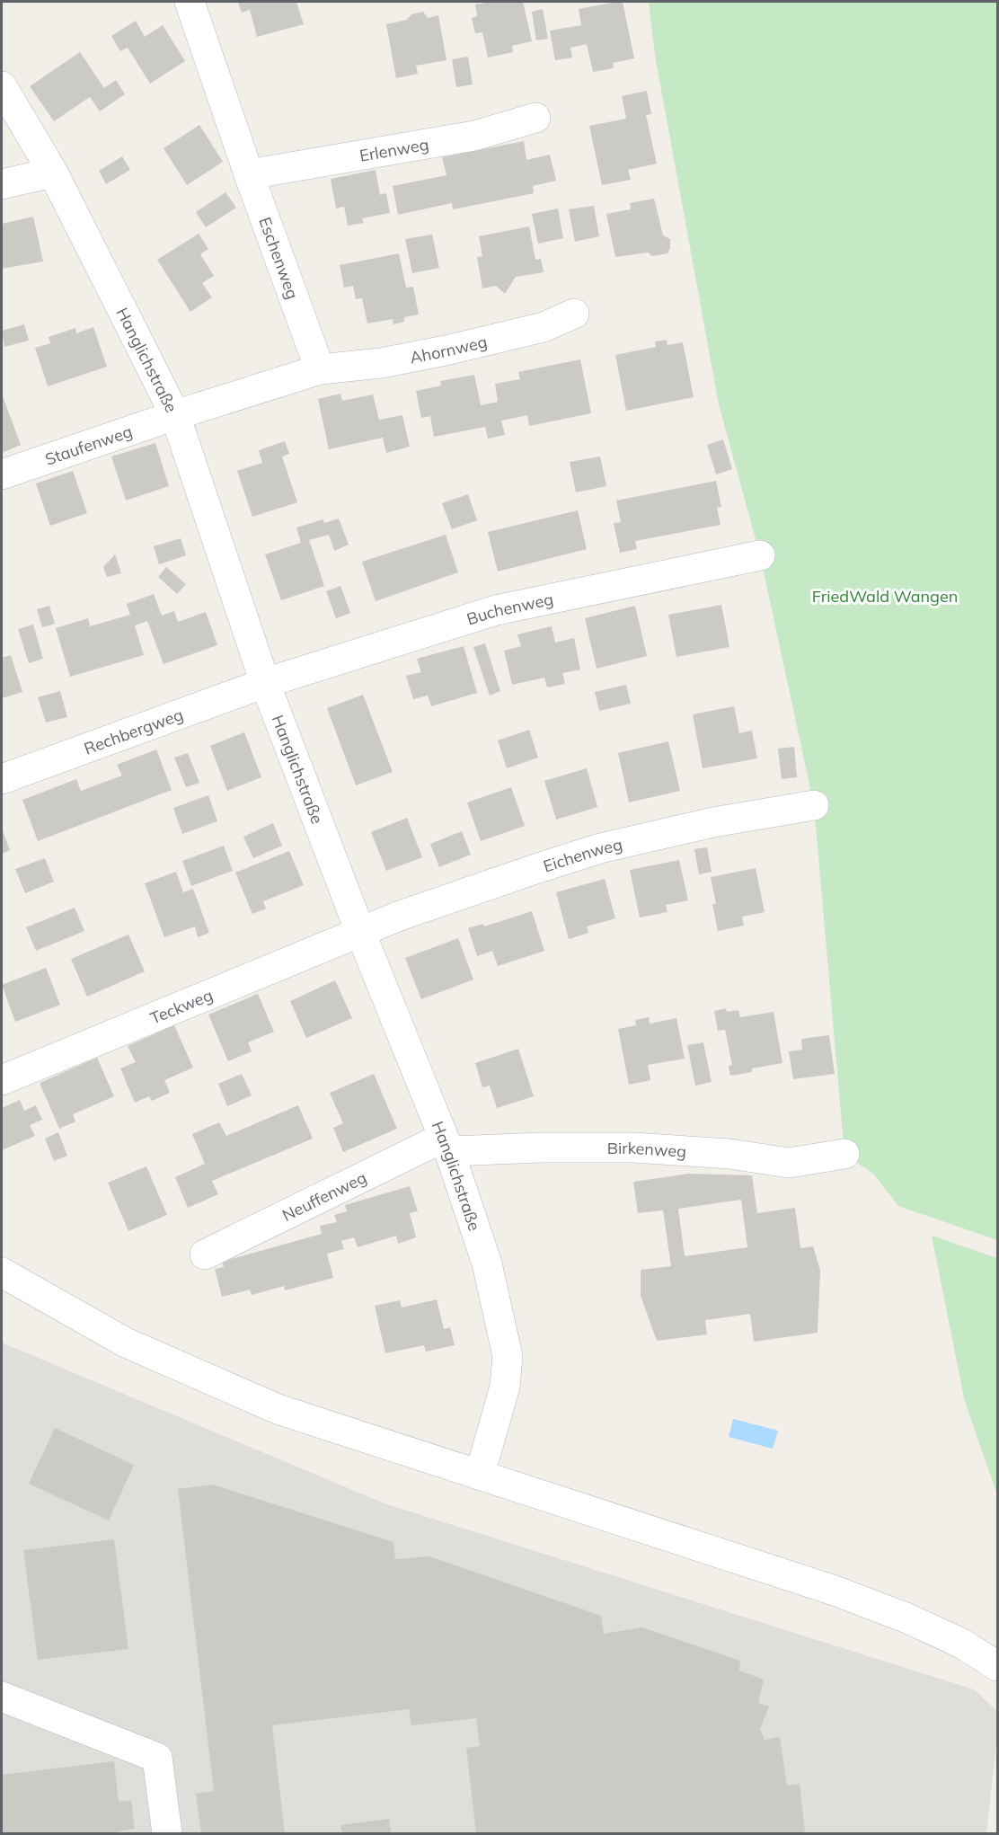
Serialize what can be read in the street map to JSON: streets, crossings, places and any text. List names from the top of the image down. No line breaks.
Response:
{"streets":{"street":["Erlenweg","Eschenweg","Ahornweg","Hanglichstraße","Staufenweg","Buchenweg","Rechbergweg","Eichenweg","Teckweg","Birkenweg","Neuffenweg"]},"crossings":[["Erlenweg","Eschenweg"],["Eschenweg","Ahornweg"],["Hanglichstraße","Staufenweg"],["Hanglichstraße","Buchenweg"],["Hanglichstraße","Rechbergweg"],["Hanglichstraße","Eichenweg"],["Hanglichstraße","Teckweg"],["Hanglichstraße","Birkenweg"],["Hanglichstraße","Neuffenweg"],["Buchenweg","Rechbergweg"],["Eichenweg","Teckweg"],["Birkenweg","Neuffenweg"]],"parks":["FriedWald Wangen"]}
